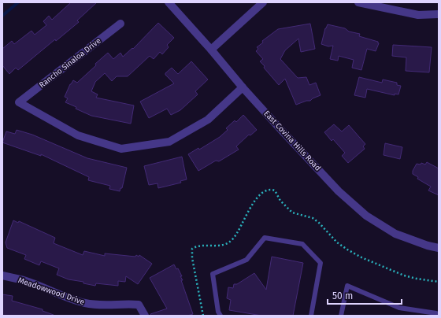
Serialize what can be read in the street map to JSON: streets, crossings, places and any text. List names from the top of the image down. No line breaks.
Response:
{"streets":{"street":["Rancho Sinaloa Drive","East Covina Hills Road","Meadowwood Drive"]},"crossings":[["Rancho Sinaloa Drive","East Covina Hills Road"]],"scale_bar":"50 m"}
